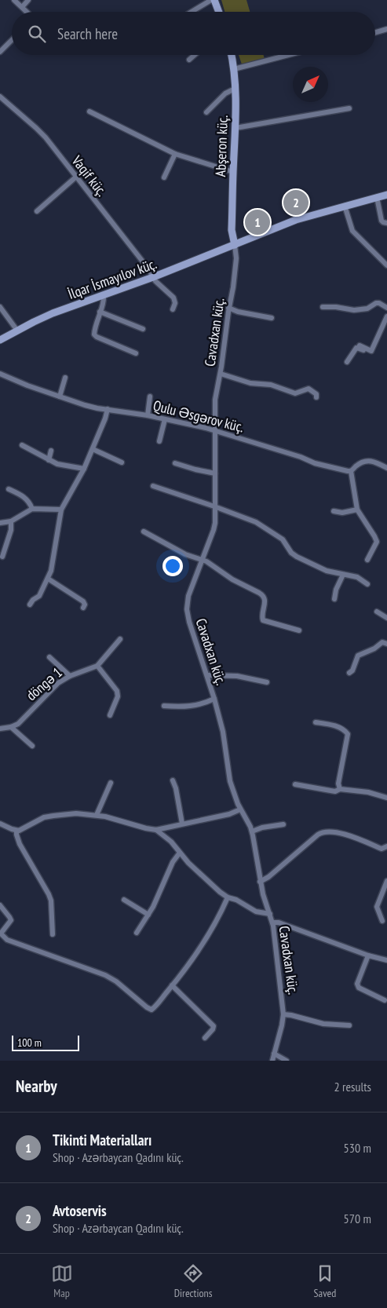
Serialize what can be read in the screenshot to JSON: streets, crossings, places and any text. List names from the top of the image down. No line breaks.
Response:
{"streets":{"main road":["Abşeron küç.","İlqar İsmayılov küç."],"street":["Vaqif küç.","Cavadxan küç.","Qulu Əsgərov küç.","döngə 1"]},"crossings":[["Abşeron küç.","İlqar İsmayılov küç."],["Abşeron küç.","Cavadxan küç."],["Vaqif küç.","İlqar İsmayılov küç."],["İlqar İsmayılov küç.","Cavadxan küç."],["Cavadxan küç.","Qulu Əsgərov küç."]],"scale_bar":"100 m","north":"top right","page":{"search":"Search here","pins":["2","1"],"scale":"100 m","heading":["Nearby","2 results"],"list":[{"mark":"1","name":"Tikinti Materialları","note":"Shop · Azərbaycan Qadını küç.","value":"530 m"},{"mark":"2","name":"Avtoservis","note":"Shop · Azərbaycan Qadını küç.","value":"570 m"}],"nav":["Map","Directions","Saved"]}}
